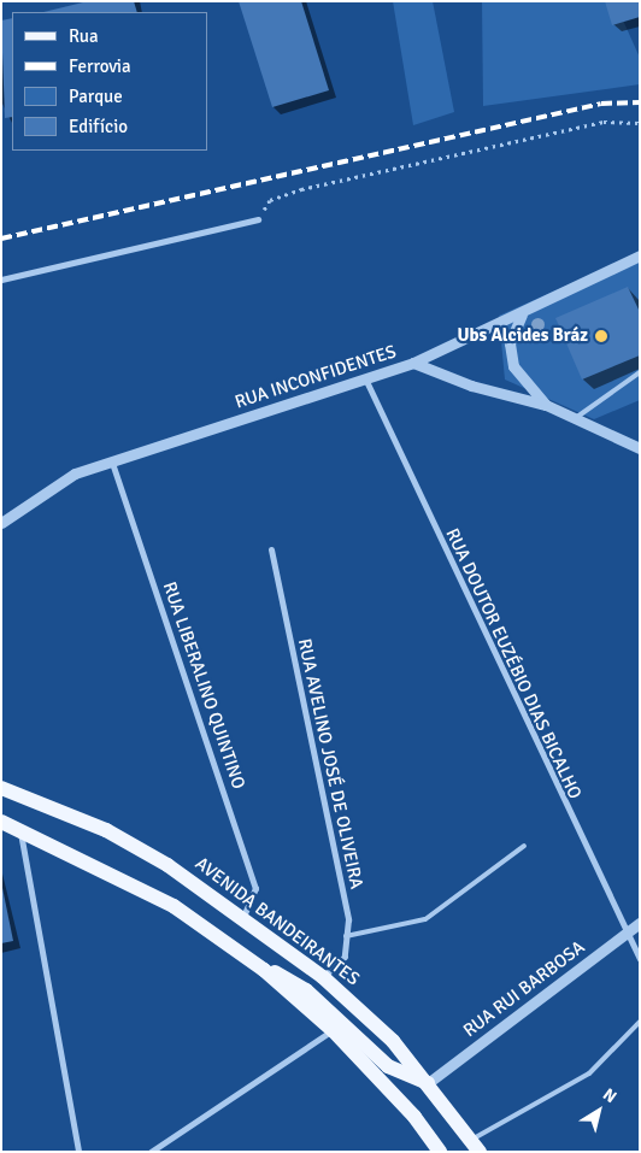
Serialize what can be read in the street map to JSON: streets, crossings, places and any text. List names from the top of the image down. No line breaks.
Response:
{"streets":{"main road":["AVENIDA BANDEIRANTES"],"street":["RUA INCONFIDENTES","RUA DOUTOR EUZÉBIO DIAS BICALHO","RUA LIBERALINO QUINTINO","RUA AVELINO JOSÉ DE OLIVEIRA","RUA RUI BARBOSA"]},"crossings":[["RUA INCONFIDENTES","RUA DOUTOR EUZÉBIO DIAS BICALHO"],["RUA INCONFIDENTES","RUA LIBERALINO QUINTINO"],["RUA DOUTOR EUZÉBIO DIAS BICALHO","RUA RUI BARBOSA"],["RUA LIBERALINO QUINTINO","AVENIDA BANDEIRANTES"],["RUA AVELINO JOSÉ DE OLIVEIRA","AVENIDA BANDEIRANTES"],["AVENIDA BANDEIRANTES","RUA RUI BARBOSA"]],"places":["Ubs Alcides Bráz"],"legend":["Rua","Ferrovia","Parque","Edifício"],"north":"top right"}
